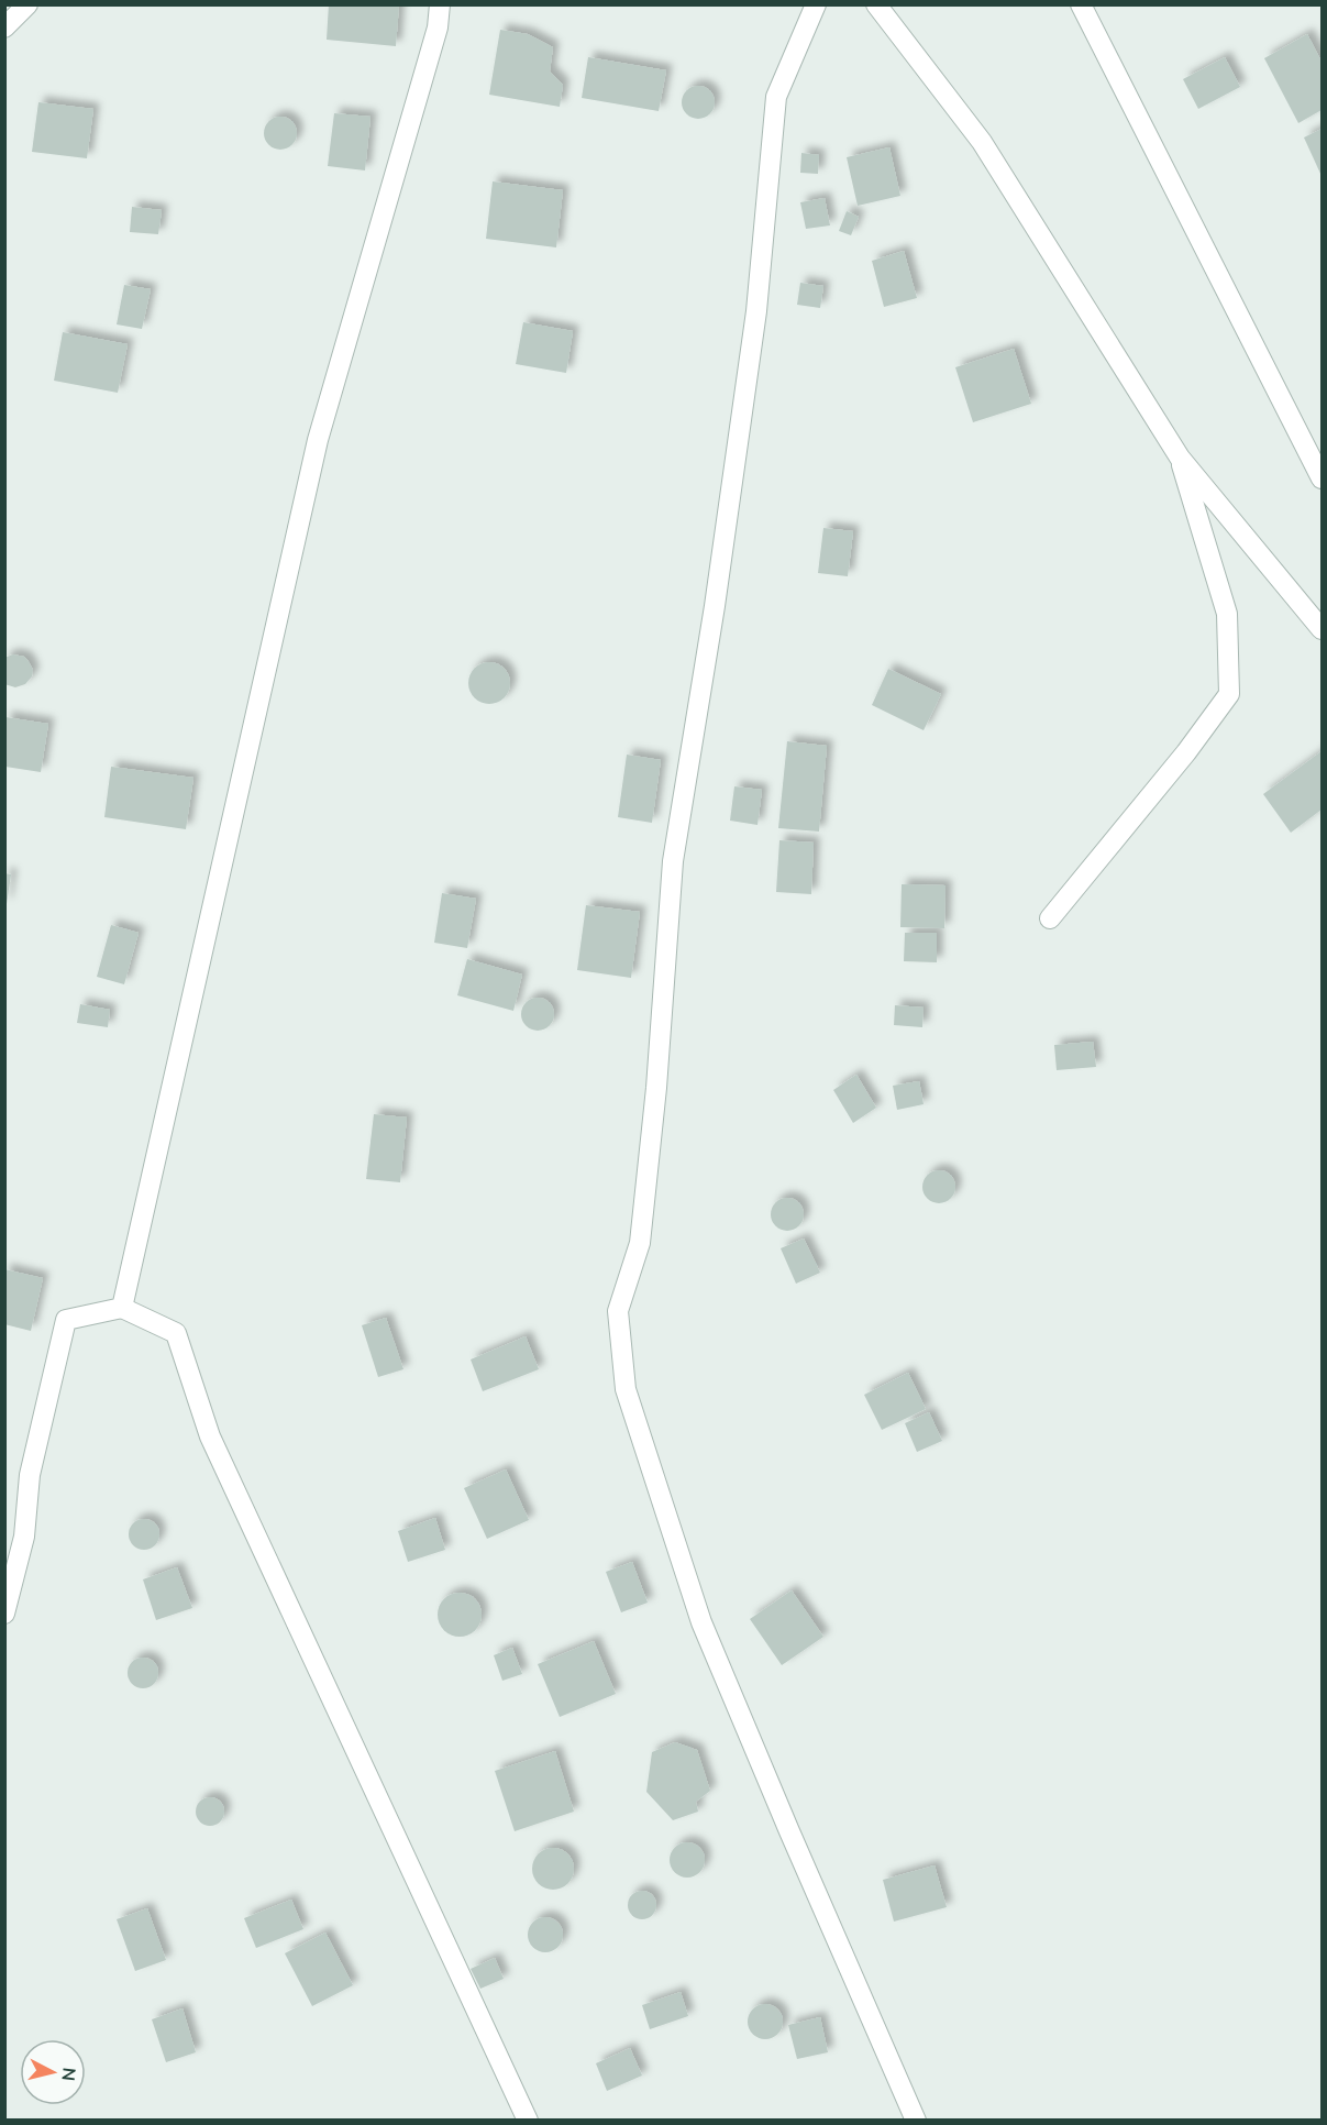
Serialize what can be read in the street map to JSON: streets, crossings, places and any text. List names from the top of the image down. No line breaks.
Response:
{"north":"right"}
